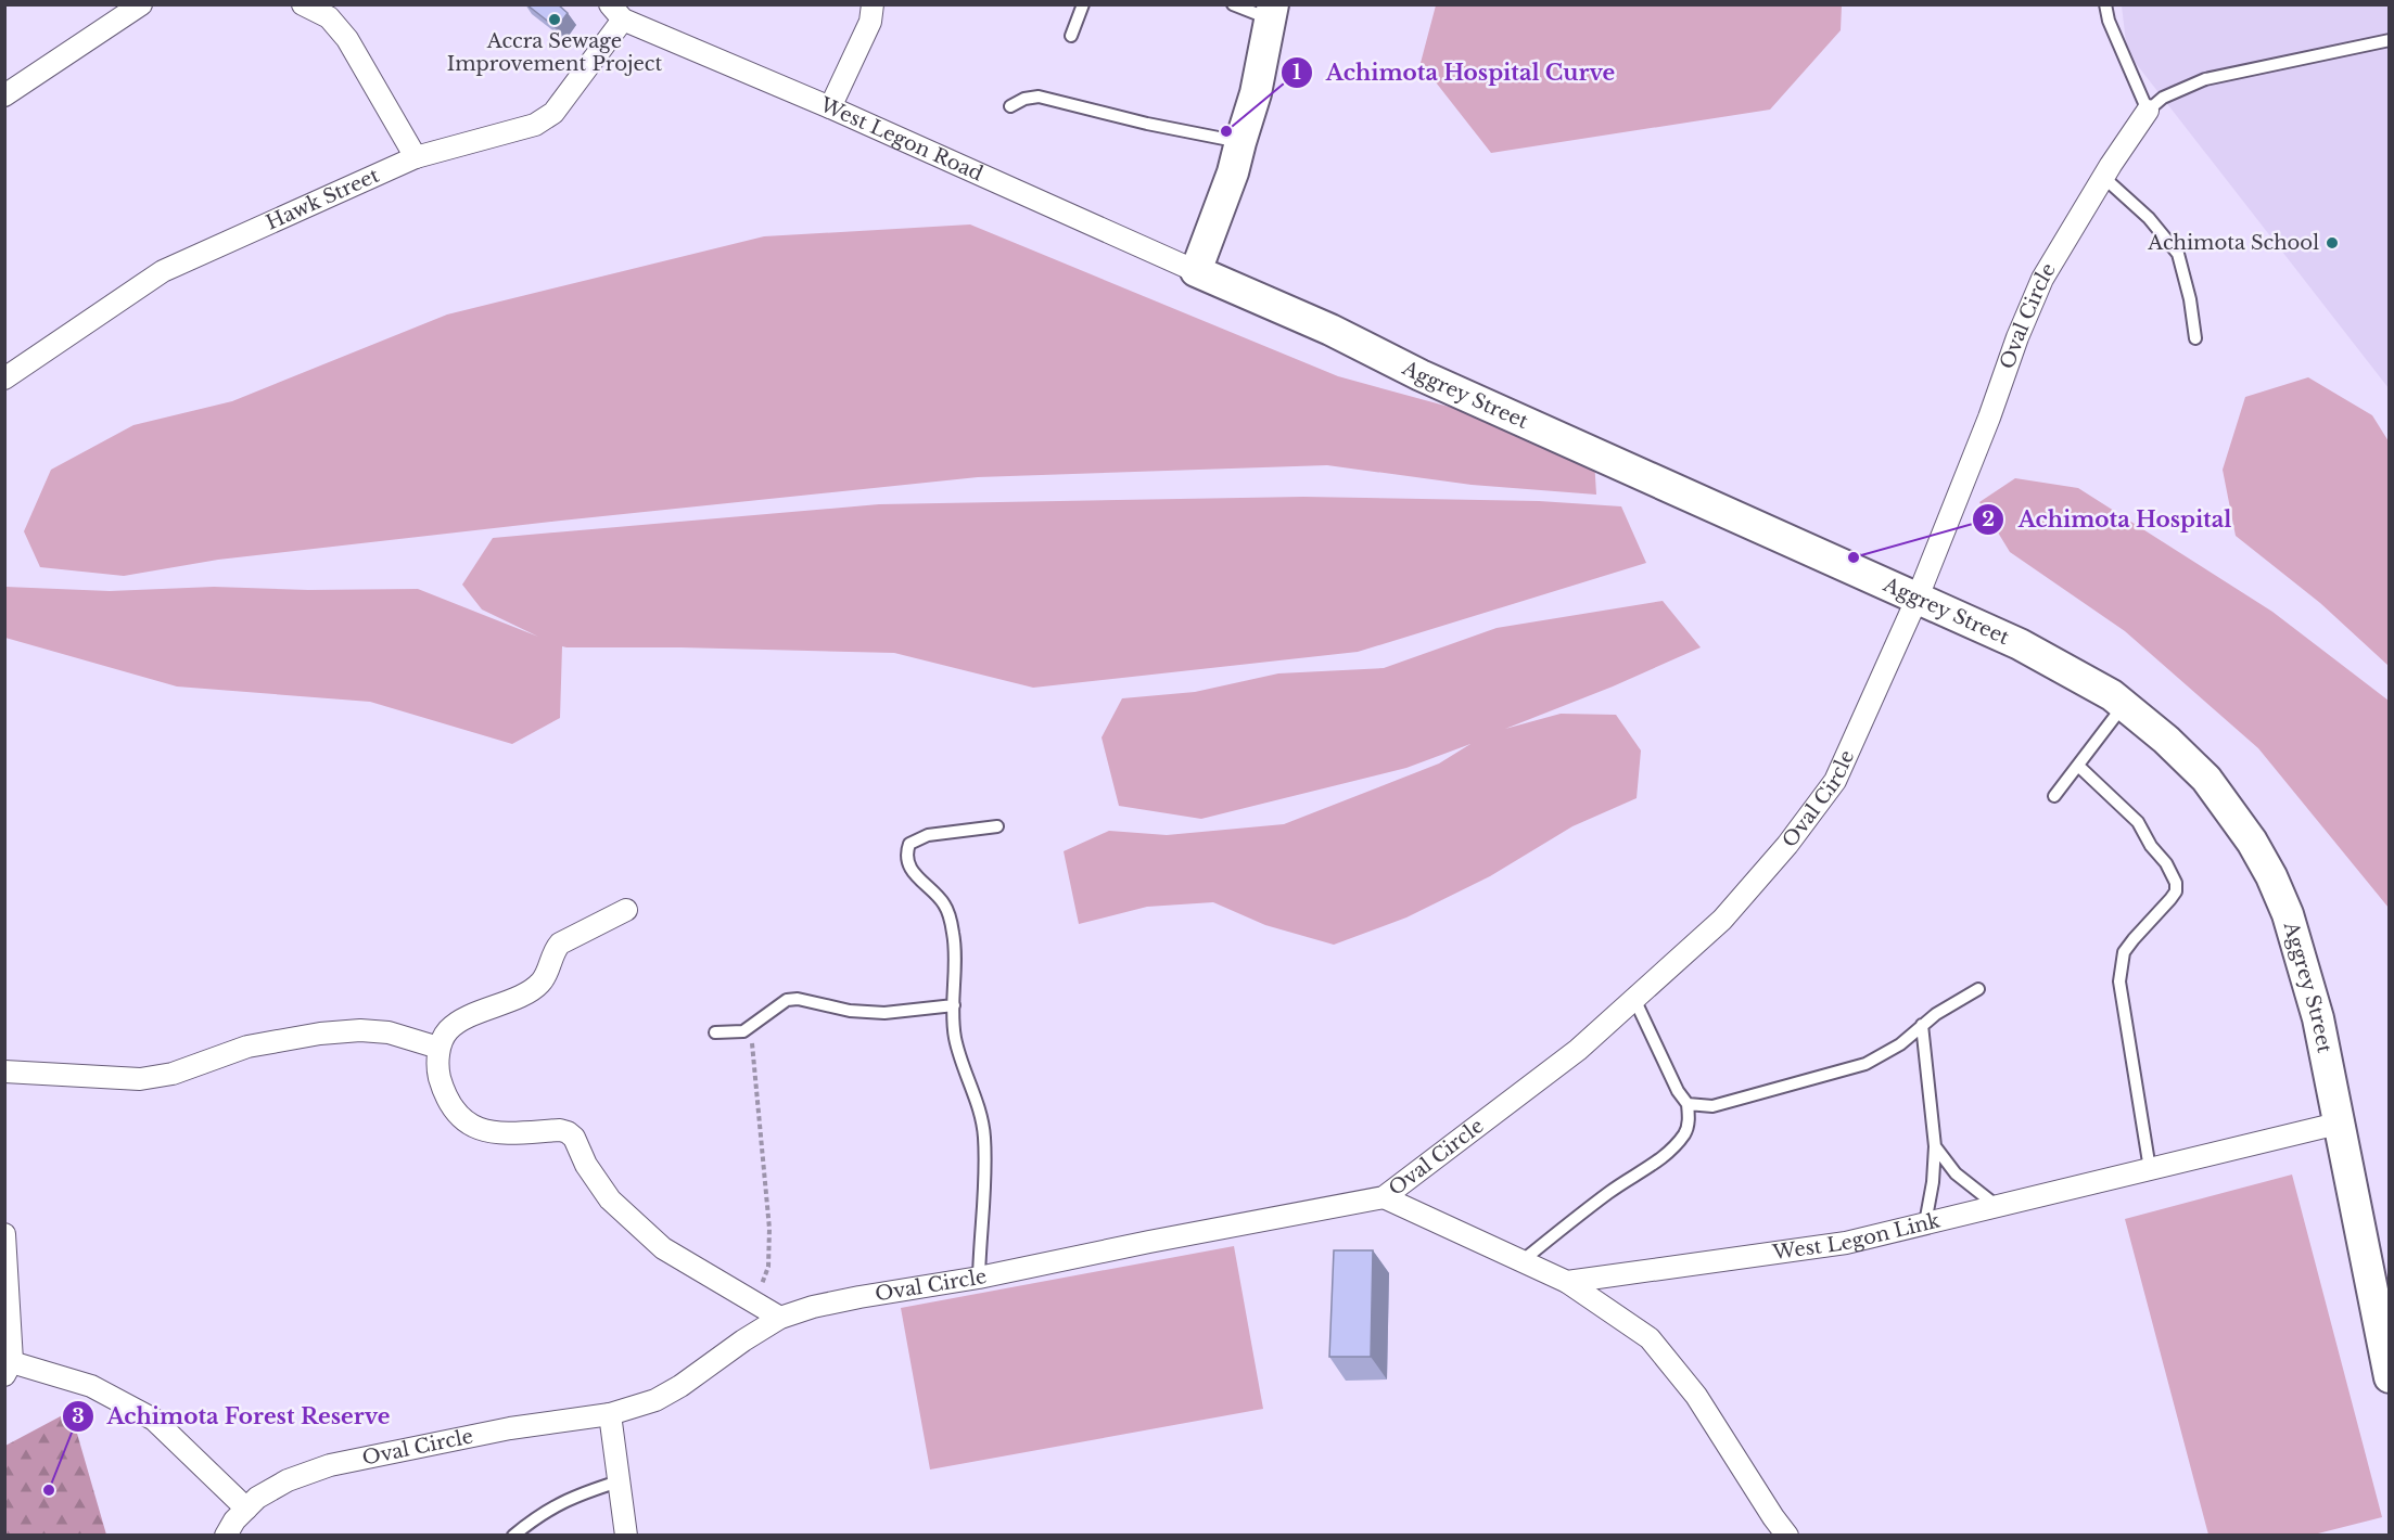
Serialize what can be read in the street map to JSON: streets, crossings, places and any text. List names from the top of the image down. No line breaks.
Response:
{"streets":{"main road":["Aggrey Street"],"street":["West Legon Road","Hawk Street","Oval Circle","West Legon Link"]},"crossings":[["West Legon Road","Hawk Street"],["West Legon Road","Aggrey Street"],["Oval Circle","Aggrey Street"],["Aggrey Street","West Legon Link"]],"places":["Accra Sewage Improvement Project","Achimota Hospital Curve","Achimota School","Achimota Hospital","Achimota Forest Reserve"]}
